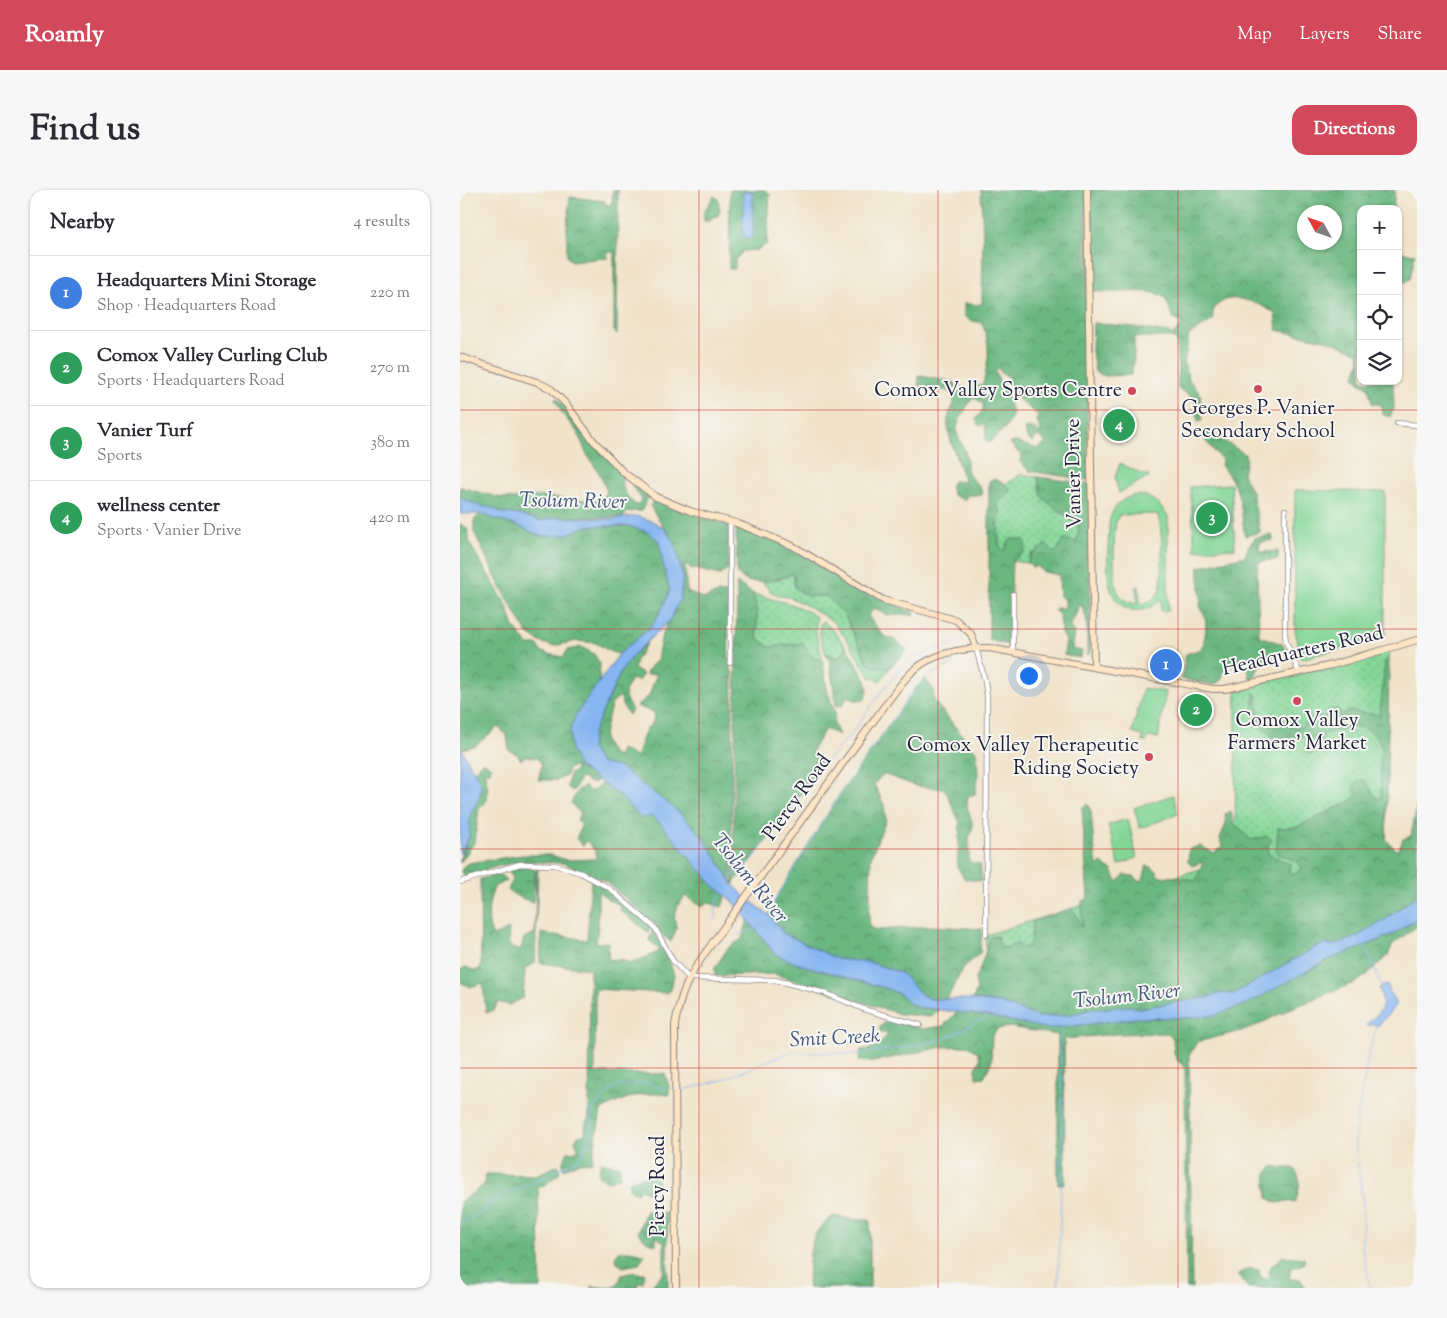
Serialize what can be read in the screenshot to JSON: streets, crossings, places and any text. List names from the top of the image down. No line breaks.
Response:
{"streets":{"main road":["Vanier Drive","Headquarters Road","Piercy Road"]},"crossings":[["Vanier Drive","Headquarters Road"],["Headquarters Road","Piercy Road"]],"water":["Tsolum River","Smit Creek"],"places":["Georges P. Vanier Secondary School","Comox Valley Sports Centre","Comox Valley Farmers’ Market","Comox Valley Therapeutic Riding Society"],"north":"top left","page":{"header":"Roamly","nav":["Map","Layers","Share"],"title":"Find us","buttons":"Directions","heading":["Nearby","4 results"],"map_buttons":["+","−"],"list":[{"mark":"1","name":"Headquarters Mini Storage","note":"Shop · Headquarters Road","value":"220 m"},{"mark":"2","name":"Comox Valley Curling Club","note":"Sports · Headquarters Road","value":"270 m"},{"mark":"3","name":"Vanier Turf","note":"Sports","value":"380 m"},{"mark":"4","name":"wellness center","note":"Sports · Vanier Drive","value":"420 m"}],"pins":["4","3","1","2"]}}
